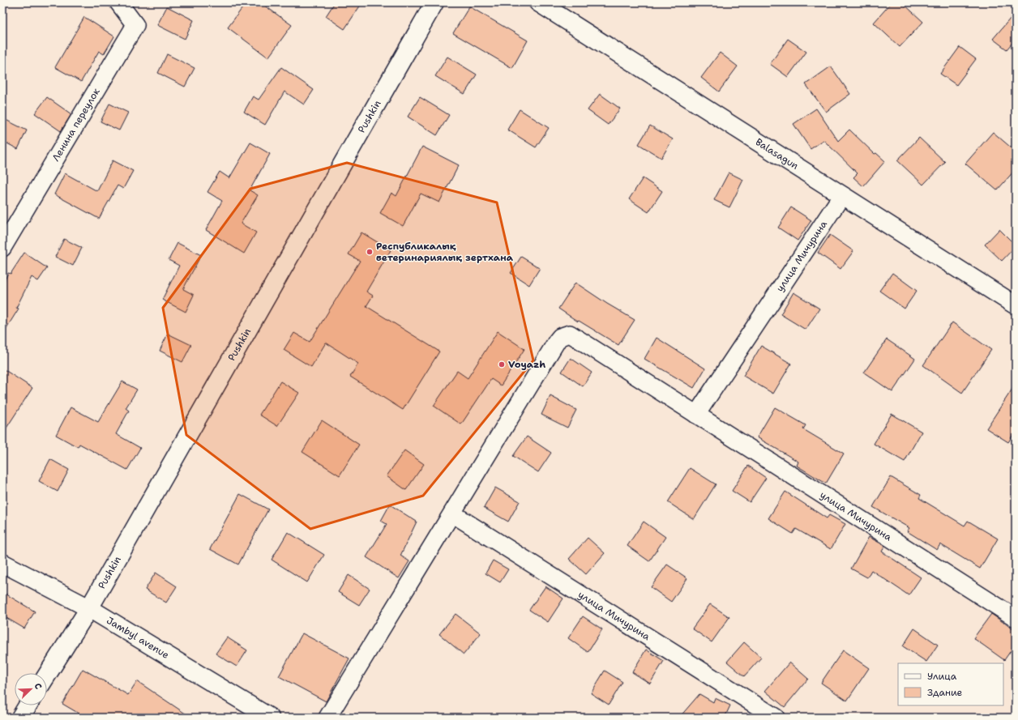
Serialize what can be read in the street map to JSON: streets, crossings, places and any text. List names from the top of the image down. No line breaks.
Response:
{"streets":{"street":["Pushkin","Ленина переулок","Balasagun","улица Мичурина","Jambyl avenue"]},"crossings":[["Pushkin","Jambyl avenue"],["Balasagun","улица Мичурина"]],"places":["Республикалық ветеринариялық зертхана","Voyazh"],"legend":["Улица","Здание"],"north":"top right"}
